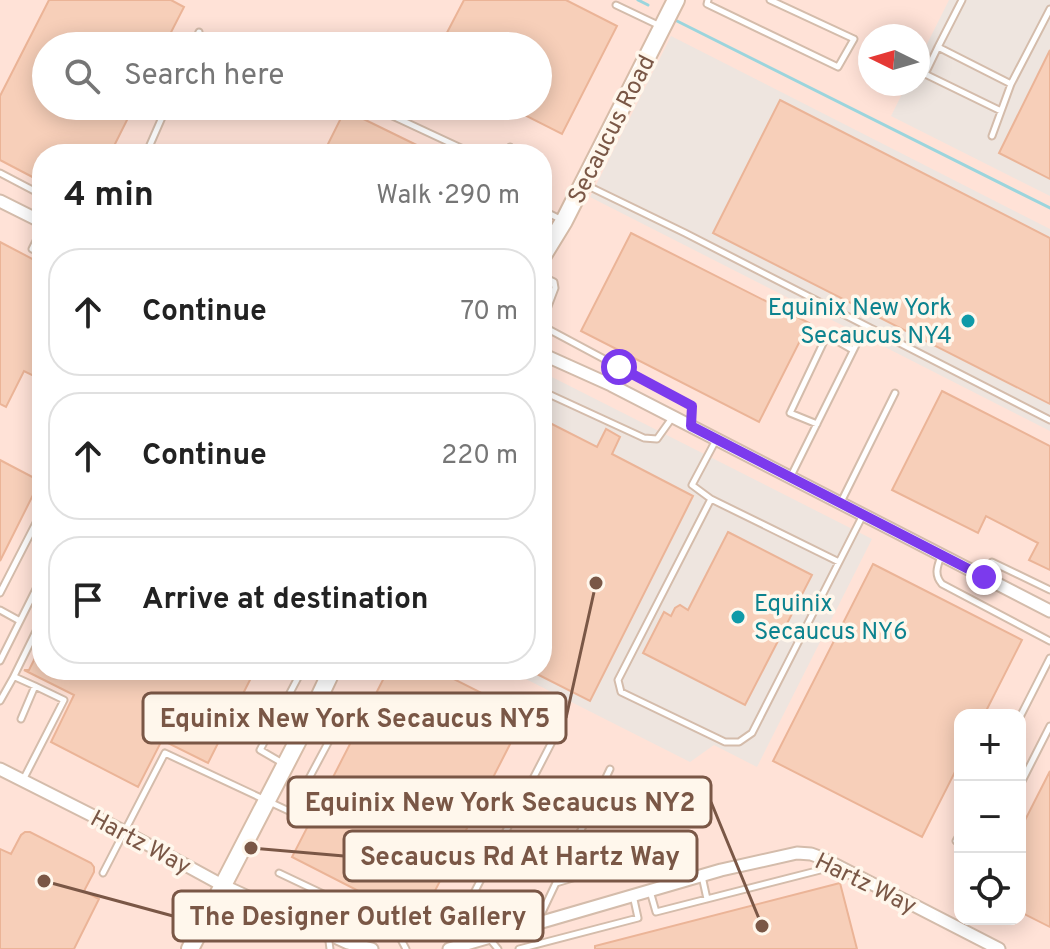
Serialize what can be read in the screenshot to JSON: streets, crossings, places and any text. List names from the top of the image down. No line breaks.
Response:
{"streets":{"main road":["Secaucus Road"],"street":["Hartz Way"]},"places":["Equinix New York Secaucus NY4","Equinix New York Secaucus NY5","Equinix Secaucus NY6","Secaucus Rd At Hartz Way","The Designer Outlet Gallery","Equinix New York Secaucus NY2"],"north":"left","page":{"search":"Search here","heading":["4 min","Walk · 290 m"],"list":[["Continue","70 m"],["Continue","220 m"],"Arrive at destination"],"map_buttons":["+","−"]}}
